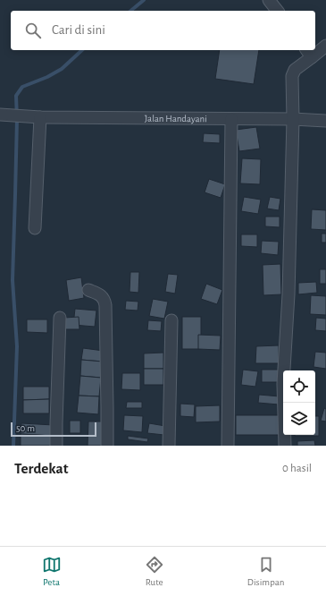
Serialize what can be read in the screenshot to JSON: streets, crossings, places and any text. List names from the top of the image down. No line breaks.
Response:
{"streets":{"street":["Jalan Handayani"]},"scale_bar":"50 m","page":{"search":"Cari di sini","scale":"50 m","heading":["Terdekat","0 hasil"],"nav":["Peta","Rute","Disimpan"]}}
